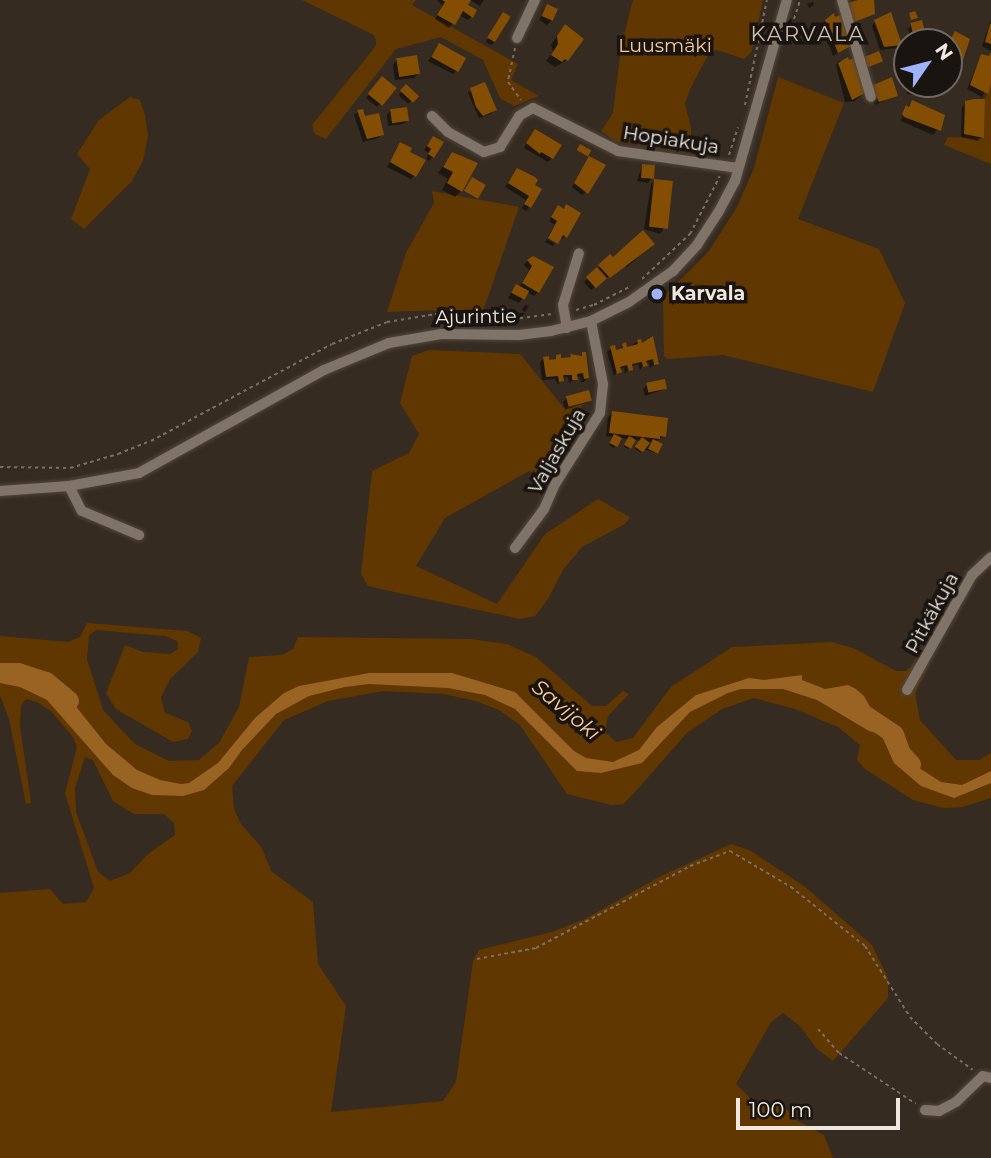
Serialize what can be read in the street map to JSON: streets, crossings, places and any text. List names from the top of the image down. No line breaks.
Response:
{"streets":{"street":["Hopiakuja","Ajurintie","Valjaskuja","Pitkäkuja"]},"crossings":[["Hopiakuja","Ajurintie"],["Ajurintie","Valjaskuja"]],"districts":["KARVALA"],"water":["Savijoki"],"parks":["Luusmäki"],"places":["Karvala"],"scale_bar":"100 m","north":"top right"}
